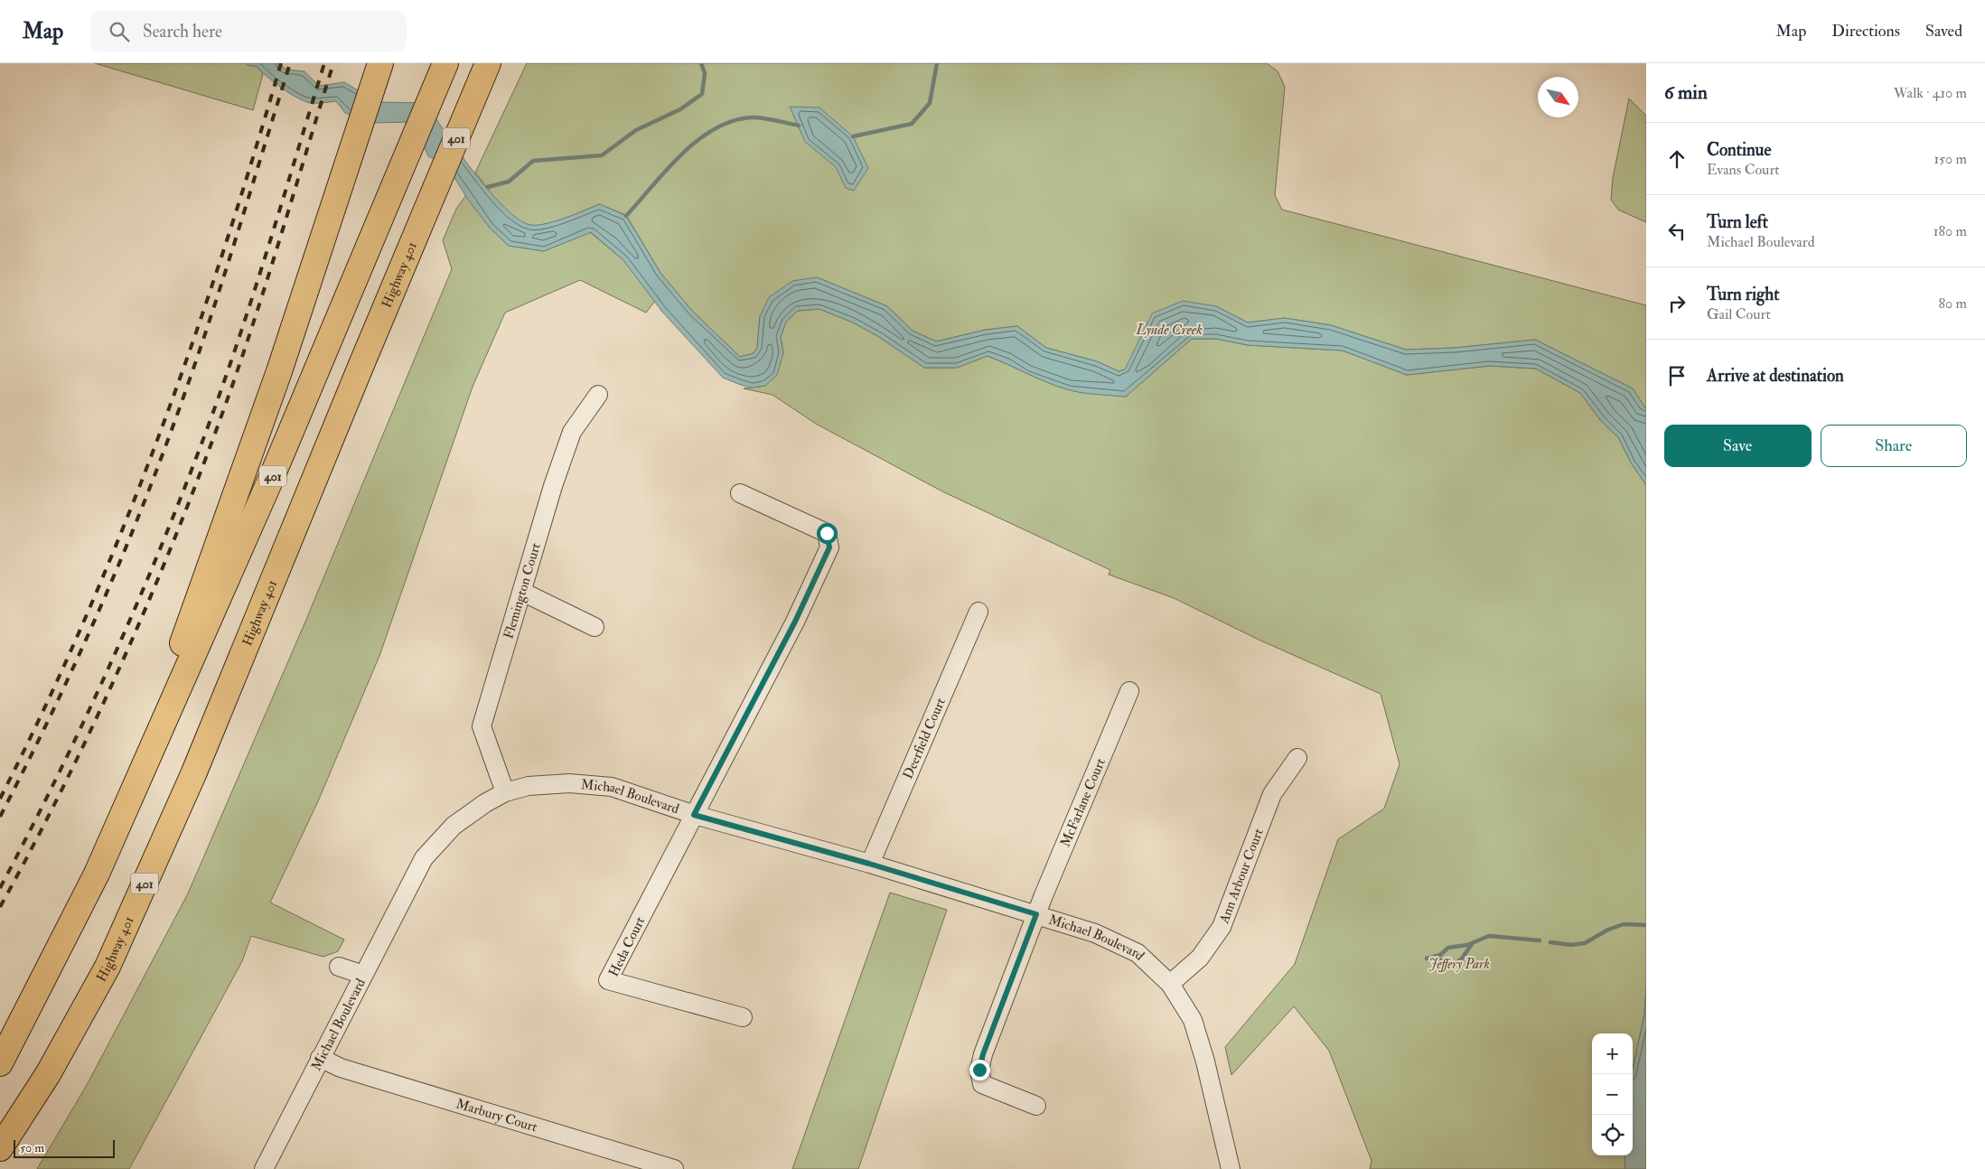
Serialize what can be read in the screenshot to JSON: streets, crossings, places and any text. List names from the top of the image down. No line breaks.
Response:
{"streets":{"highway":["401","Highway 401"],"street":["Flemington Court","Deerfield Court","Michael Boulevard","McFarlane Court","Ann Arbour Court","Heda Court","Marbury Court"]},"crossings":[["Flemington Court","Michael Boulevard"],["Deerfield Court","Michael Boulevard"],["Michael Boulevard","McFarlane Court"],["Michael Boulevard","Ann Arbour Court"],["Michael Boulevard","Heda Court"],["Michael Boulevard","Marbury Court"]],"water":["Lynde Creek"],"parks":["Jeffery Park"],"scale_bar":"50 m","north":"bottom right","page":{"header":"Map","search":"Search here","nav":["Map","Directions","Saved"],"heading":["6 min","Walk · 410 m"],"list":[["Continue","Evans Court","150 m"],["Turn left","Michael Boulevard","180 m"],["Turn right","Gail Court","80 m"],"Arrive at destination"],"buttons":["Save","Share"],"map_buttons":["+","−"],"scale":"50 m"}}
